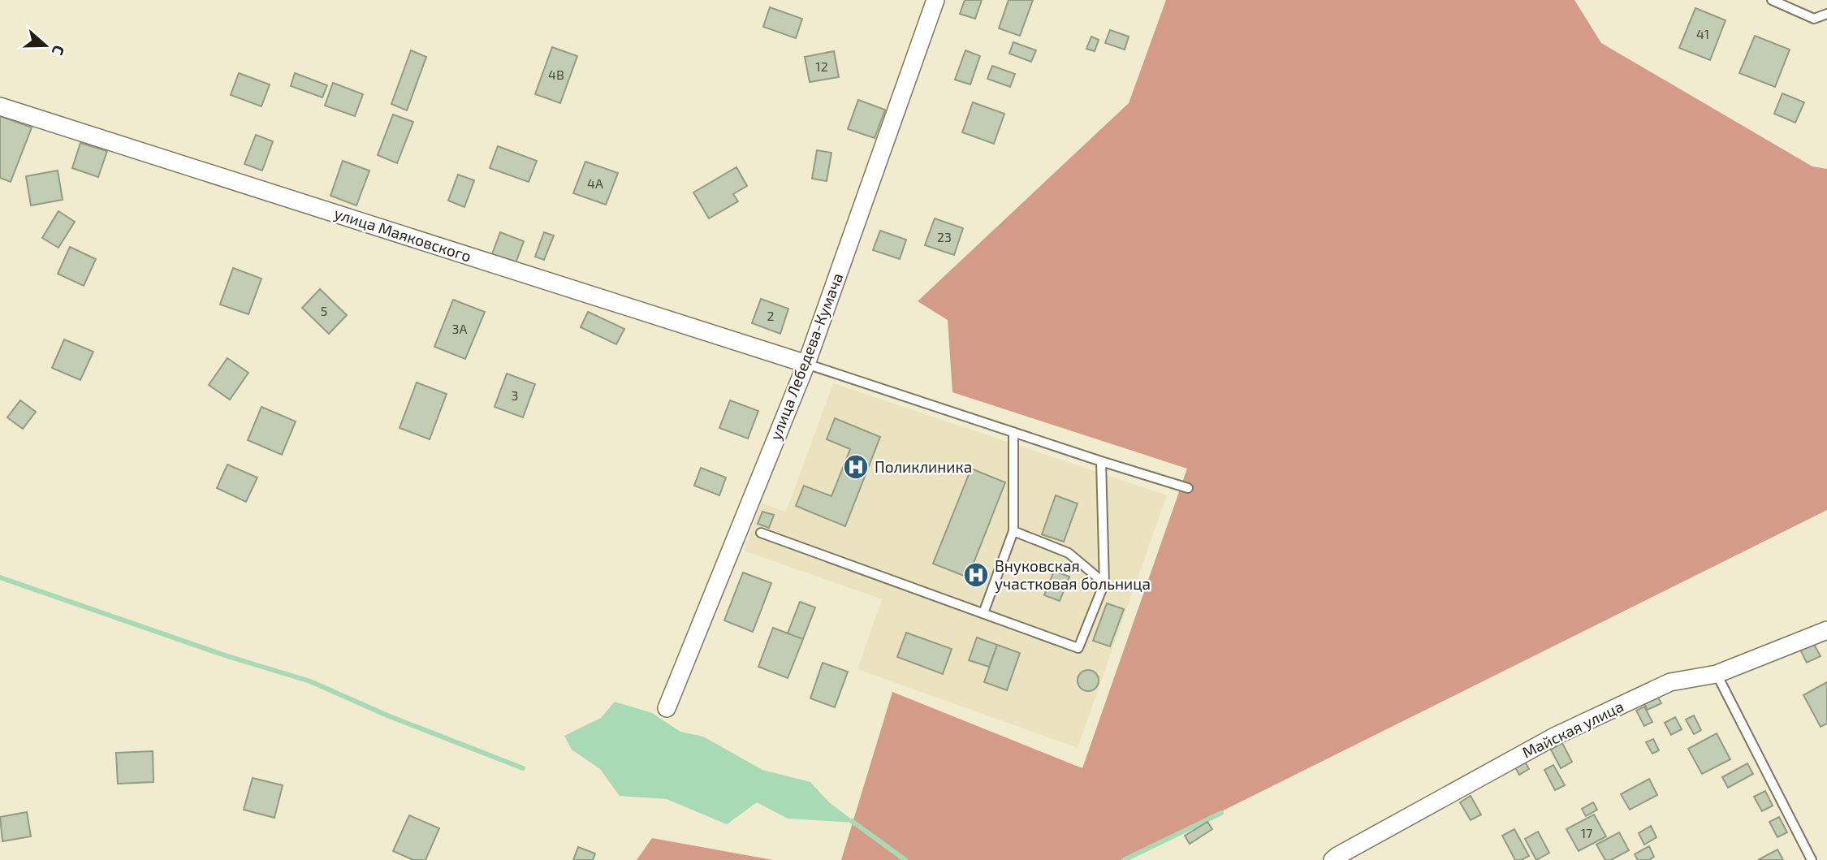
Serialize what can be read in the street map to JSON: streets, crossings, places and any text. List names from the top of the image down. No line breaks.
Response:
{"streets":{"street":["улица Маяковского","улица Лебедева-Кумача","Майская улица"]},"crossings":[["улица Маяковского","улица Лебедева-Кумача"]],"places":{"hospital":["Поликлиника","Внуковская участковая больница"]},"house_numbers":["41","12","4В","4А","23","5","2","3А","3","17"],"north":"right"}
